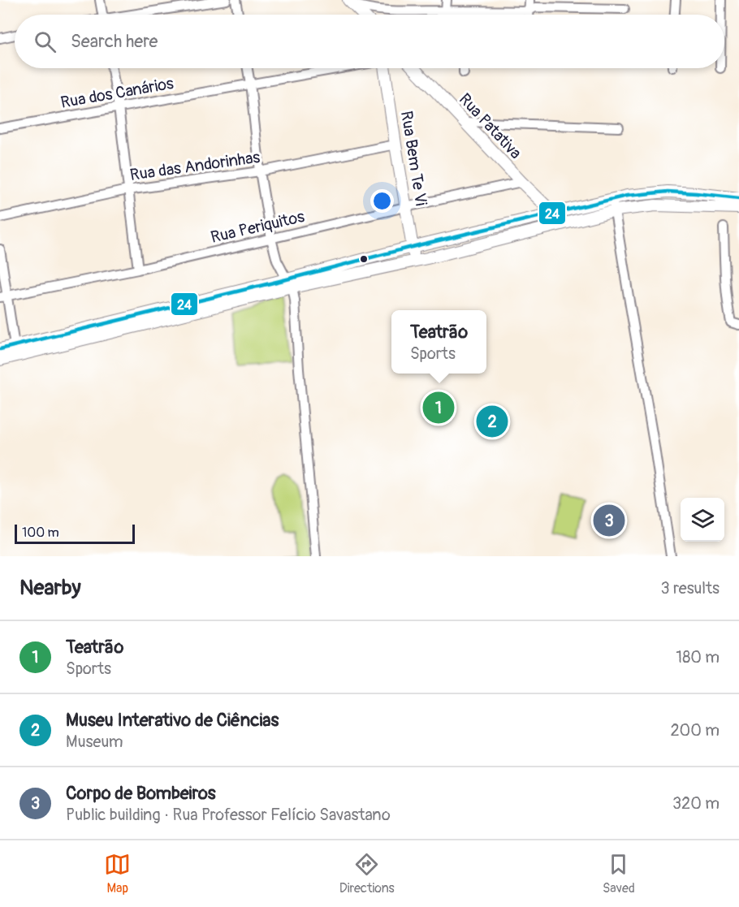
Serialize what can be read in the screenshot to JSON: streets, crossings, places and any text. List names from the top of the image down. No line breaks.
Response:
{"streets":{"main road":["Rua Patativa","Rua Bem Te Vi"],"street":["Rua dos Canários","Rua das Andorinhas","Rua Periquitos"]},"crossings":[["Rua Patativa","Rua Periquitos"],["Rua Bem Te Vi","Rua das Andorinhas"],["Rua Bem Te Vi","Rua Periquitos"]],"lines":["transit line 24"],"scale_bar":"100 m","page":{"search":"Search here","popup":["Teatrão","Sports"],"pins":["1","2","3"],"scale":"100 m","heading":["Nearby","3 results"],"list":[{"mark":"1","name":"Teatrão","note":"Sports","value":"180 m"},{"mark":"2","name":"Museu Interativo de Ciências","note":"Museum","value":"200 m"},{"mark":"3","name":"Corpo de Bombeiros","note":"Public building · Rua Professor Felício Savastano","value":"320 m"}],"nav":["Map","Directions","Saved"]}}
